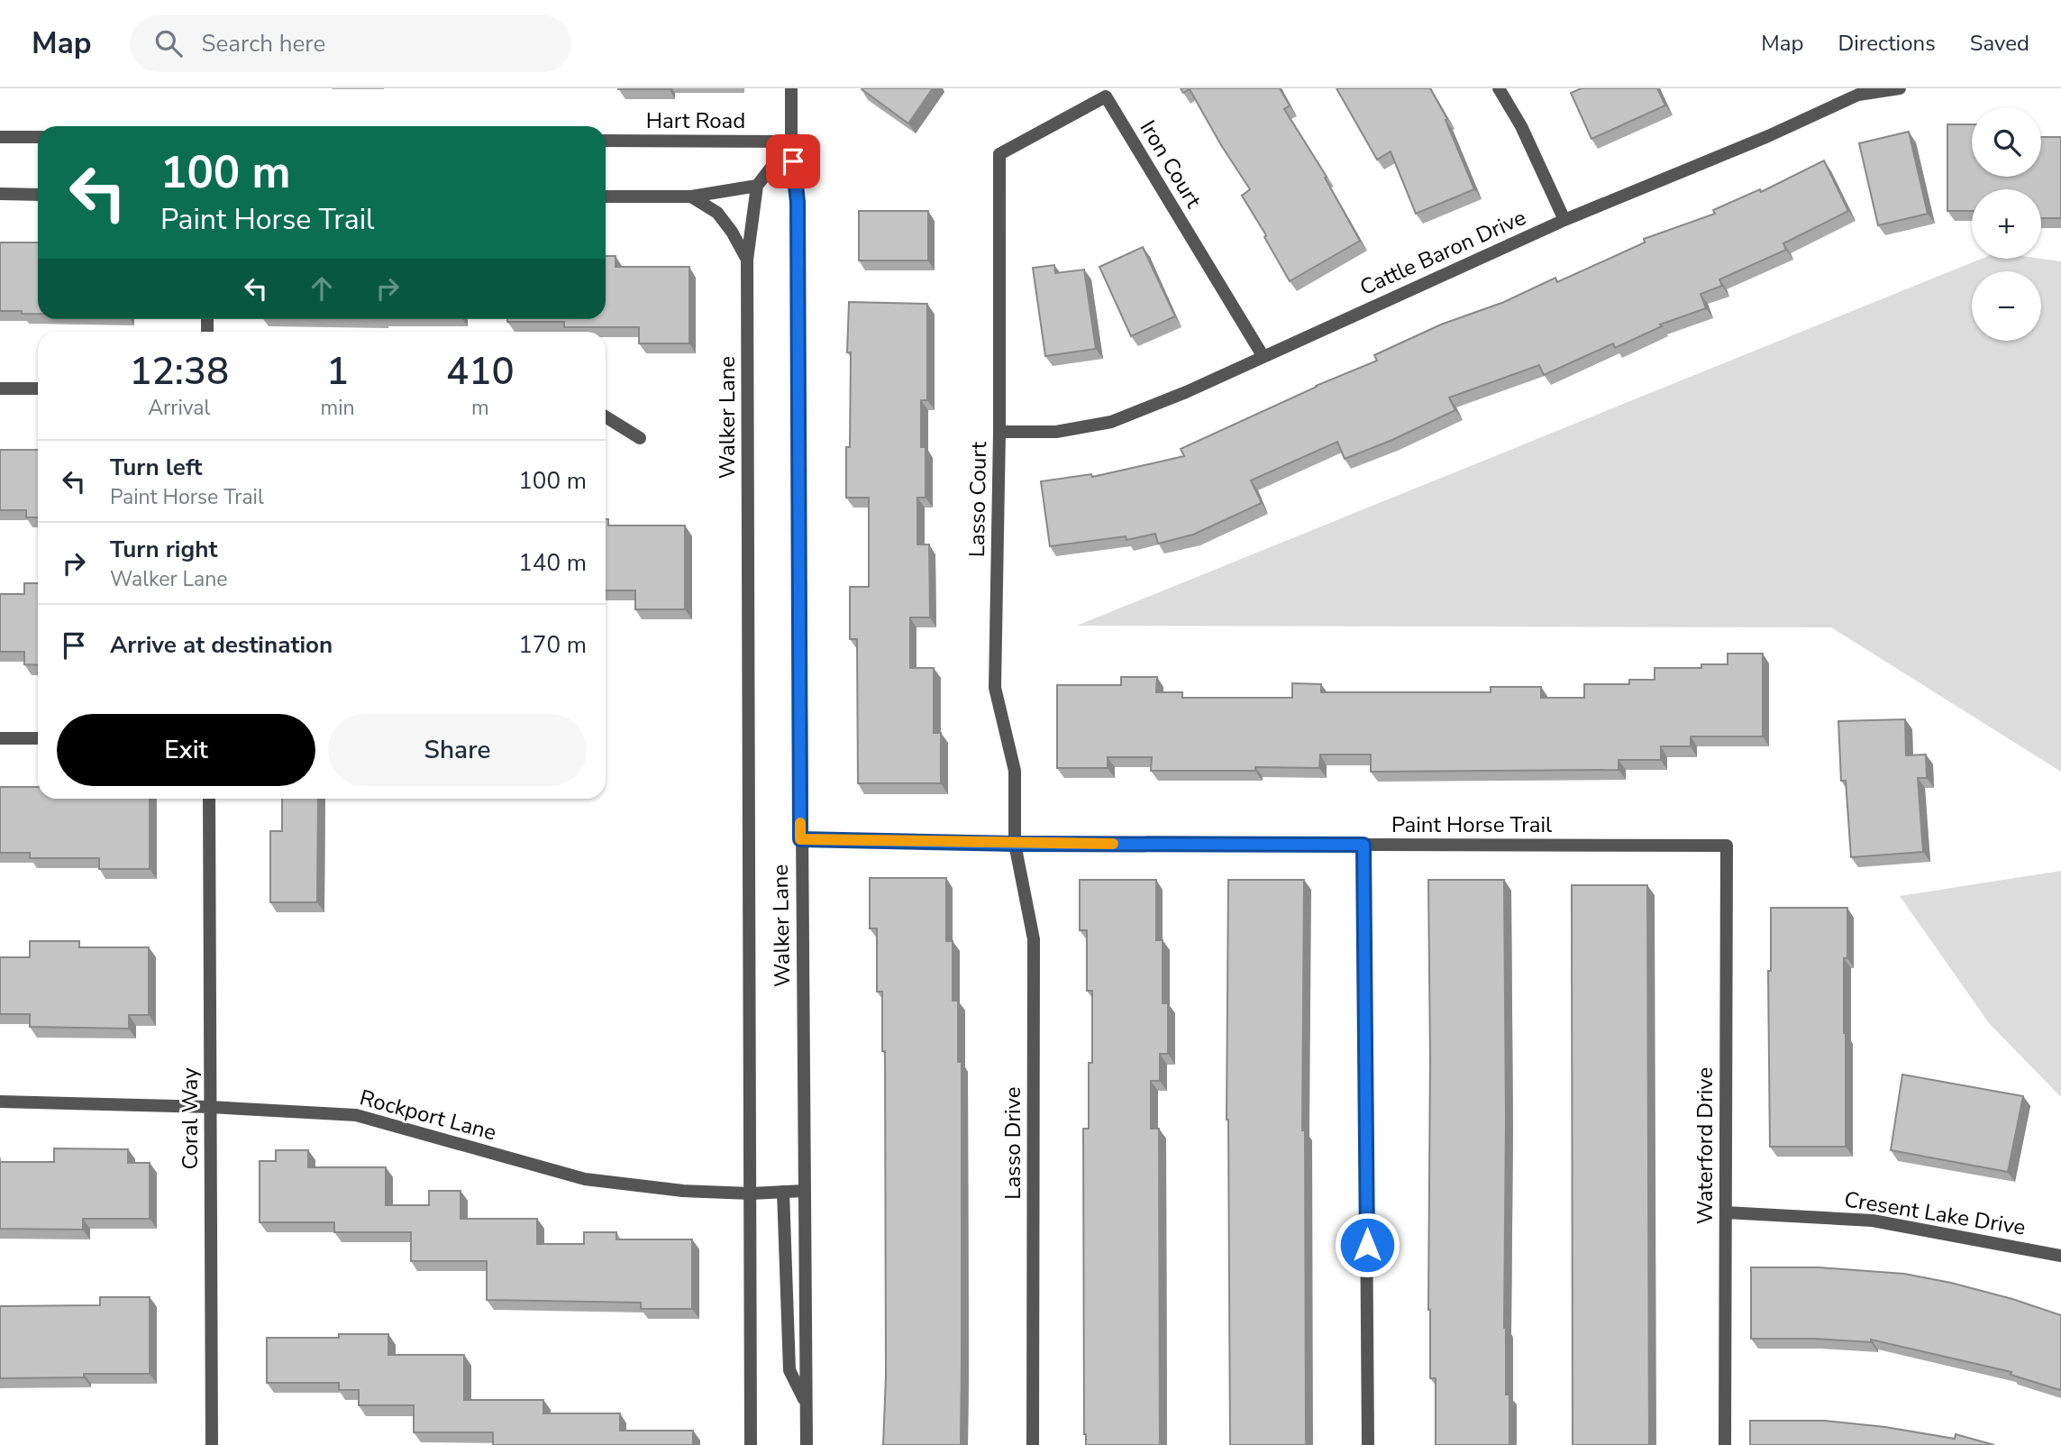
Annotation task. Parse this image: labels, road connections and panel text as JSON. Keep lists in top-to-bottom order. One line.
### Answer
{"streets":{"street":["Hart Road","Iron Court","Cattle Baron Drive","Walker Lane","Lasso Court","Paint Horse Trail","Rockport Lane","Coral Way","Lasso Drive","Waterford Drive","Cresent Lake Drive"]},"crossings":[["Hart Road","Walker Lane"],["Iron Court","Cattle Baron Drive"],["Iron Court","Lasso Court"],["Cattle Baron Drive","Lasso Court"],["Walker Lane","Paint Horse Trail"],["Walker Lane","Rockport Lane"],["Lasso Court","Paint Horse Trail"],["Lasso Court","Lasso Drive"],["Paint Horse Trail","Lasso Drive"],["Paint Horse Trail","Waterford Drive"],["Rockport Lane","Coral Way"],["Waterford Drive","Cresent Lake Drive"]],"page":{"header":"Map","search":"Search here","nav":["Map","Directions","Saved"],"map_buttons":["+","−"],"turn":["100 m","Paint Horse Trail"],"eta":["12:38","Arrival","1","min","410","m"],"list":[{"name":"Turn left","note":"Paint Horse Trail","value":"100 m"},{"name":"Turn right","note":"Walker Lane","value":"140 m"},{"name":"Arrive at destination","value":"170 m"}],"buttons":["Exit","Share"]}}
